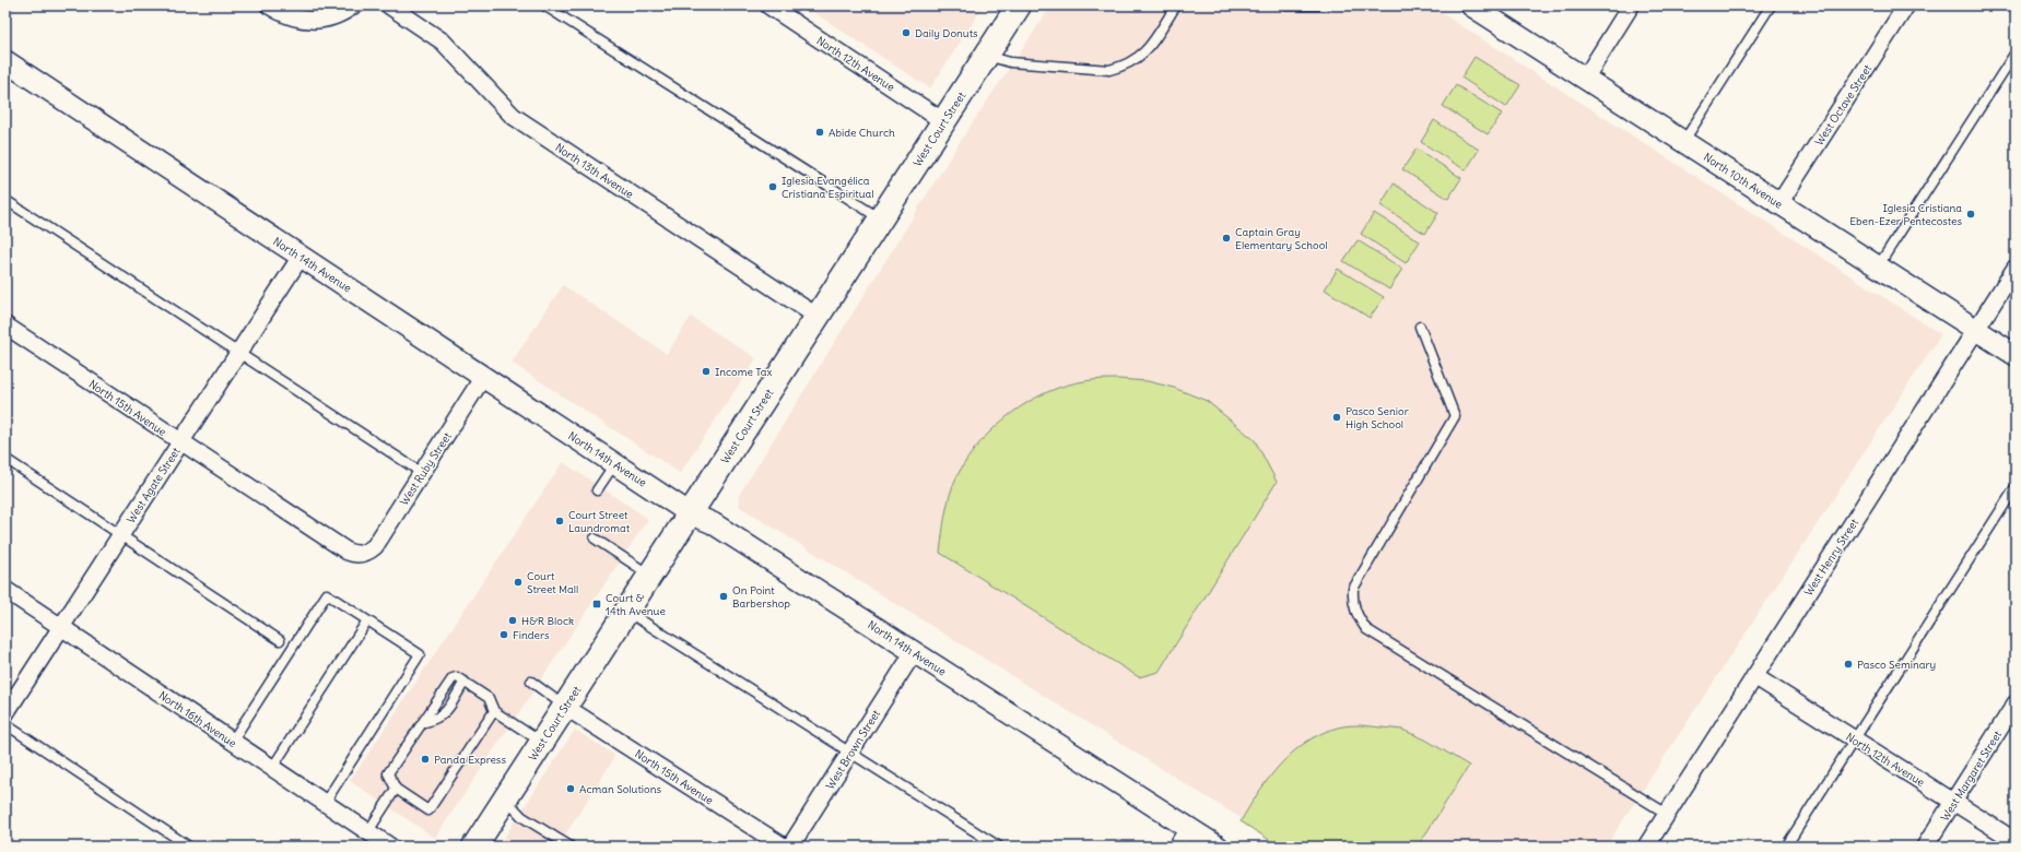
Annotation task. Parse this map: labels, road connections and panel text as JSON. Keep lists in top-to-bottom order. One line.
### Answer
{"streets":{"main road":["West Court Street"],"street":["North 12th Avenue","West Octave Street","North 13th Avenue","North 10th Avenue","North 14th Avenue","North 15th Avenue","West Ruby Street","West Agate Street","West Henry Street","North 16th Avenue","West Brown Street","West Margaret Street"]},"crossings":[["North 12th Avenue","West Court Street"],["North 12th Avenue","West Henry Street"],["North 12th Avenue","West Margaret Street"],["West Octave Street","North 10th Avenue"],["West Court Street","North 13th Avenue"],["West Court Street","North 14th Avenue"],["West Court Street","North 15th Avenue"],["North 10th Avenue","West Henry Street"],["North 14th Avenue","West Ruby Street"],["North 14th Avenue","West Agate Street"],["North 14th Avenue","West Brown Street"],["North 15th Avenue","West Ruby Street"],["North 15th Avenue","West Agate Street"],["West Agate Street","North 16th Avenue"]],"places":{"other":["Daily Donuts","Abide Church","Iglesia Evangélica Cristiana Espiritual","Iglesia Cristiana Eben-Ezer Pentecostes","Captain Gray Elementary School","Income Tax","Pasco Senior High School","Court Street Laundromat","Court Street Mall","On Point Barbershop","H&R Block","Finders","Pasco Seminary","Panda Express","Acman Solutions"],"transit":["Court & 14th Avenue"]}}
